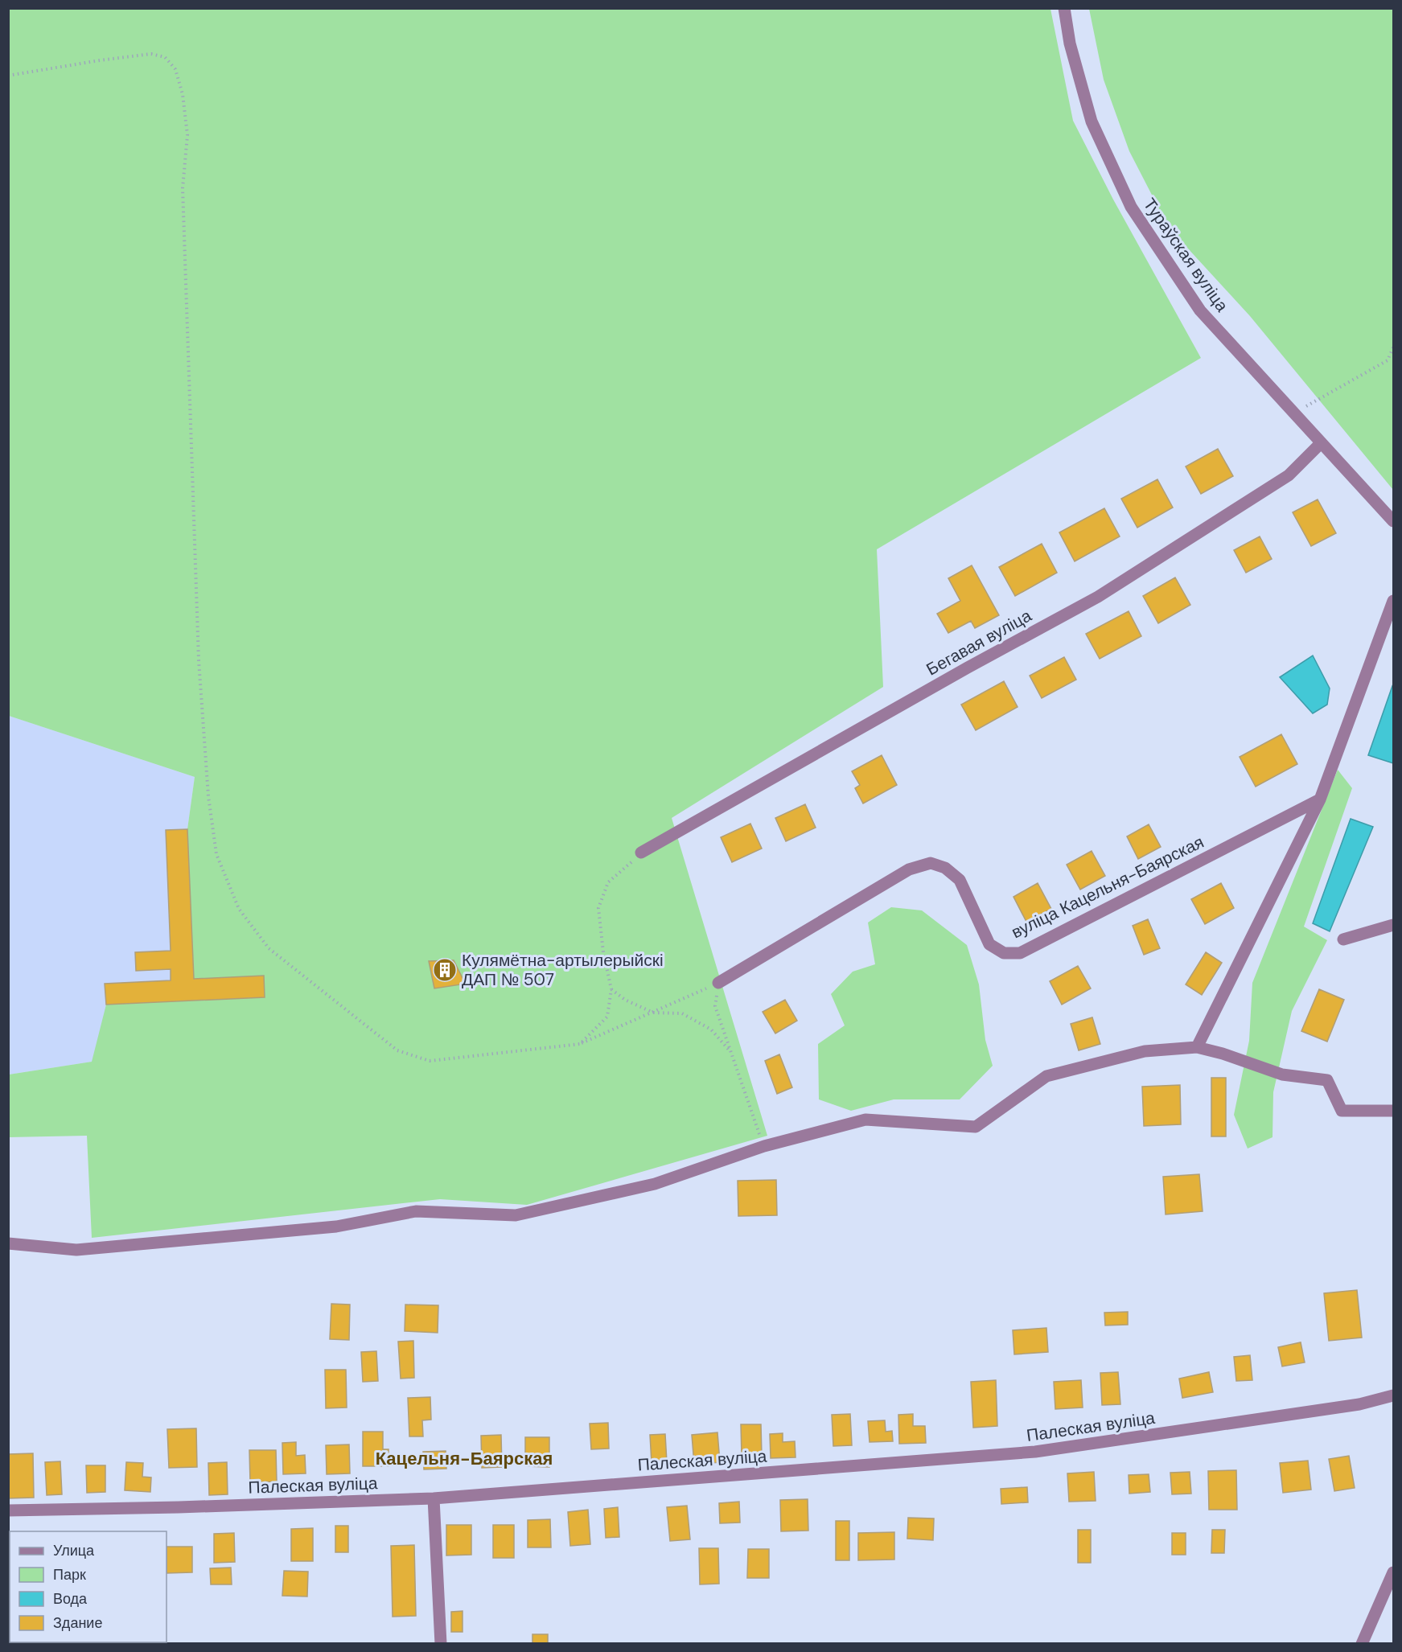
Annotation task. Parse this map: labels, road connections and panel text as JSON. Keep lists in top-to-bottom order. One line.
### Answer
{"streets":{"street":["Тураўская вуліца","Бегавая вуліца","вуліца Кацельня-Баярская","Палеская вуліца"]},"crossings":[["Тураўская вуліца","Бегавая вуліца"]],"districts":["Кацельня-Баярская"],"places":{"building":["Кулямётна-артылерыйскі ДАП № 507"]},"legend":["Улица","Парк","Вода","Здание"]}
